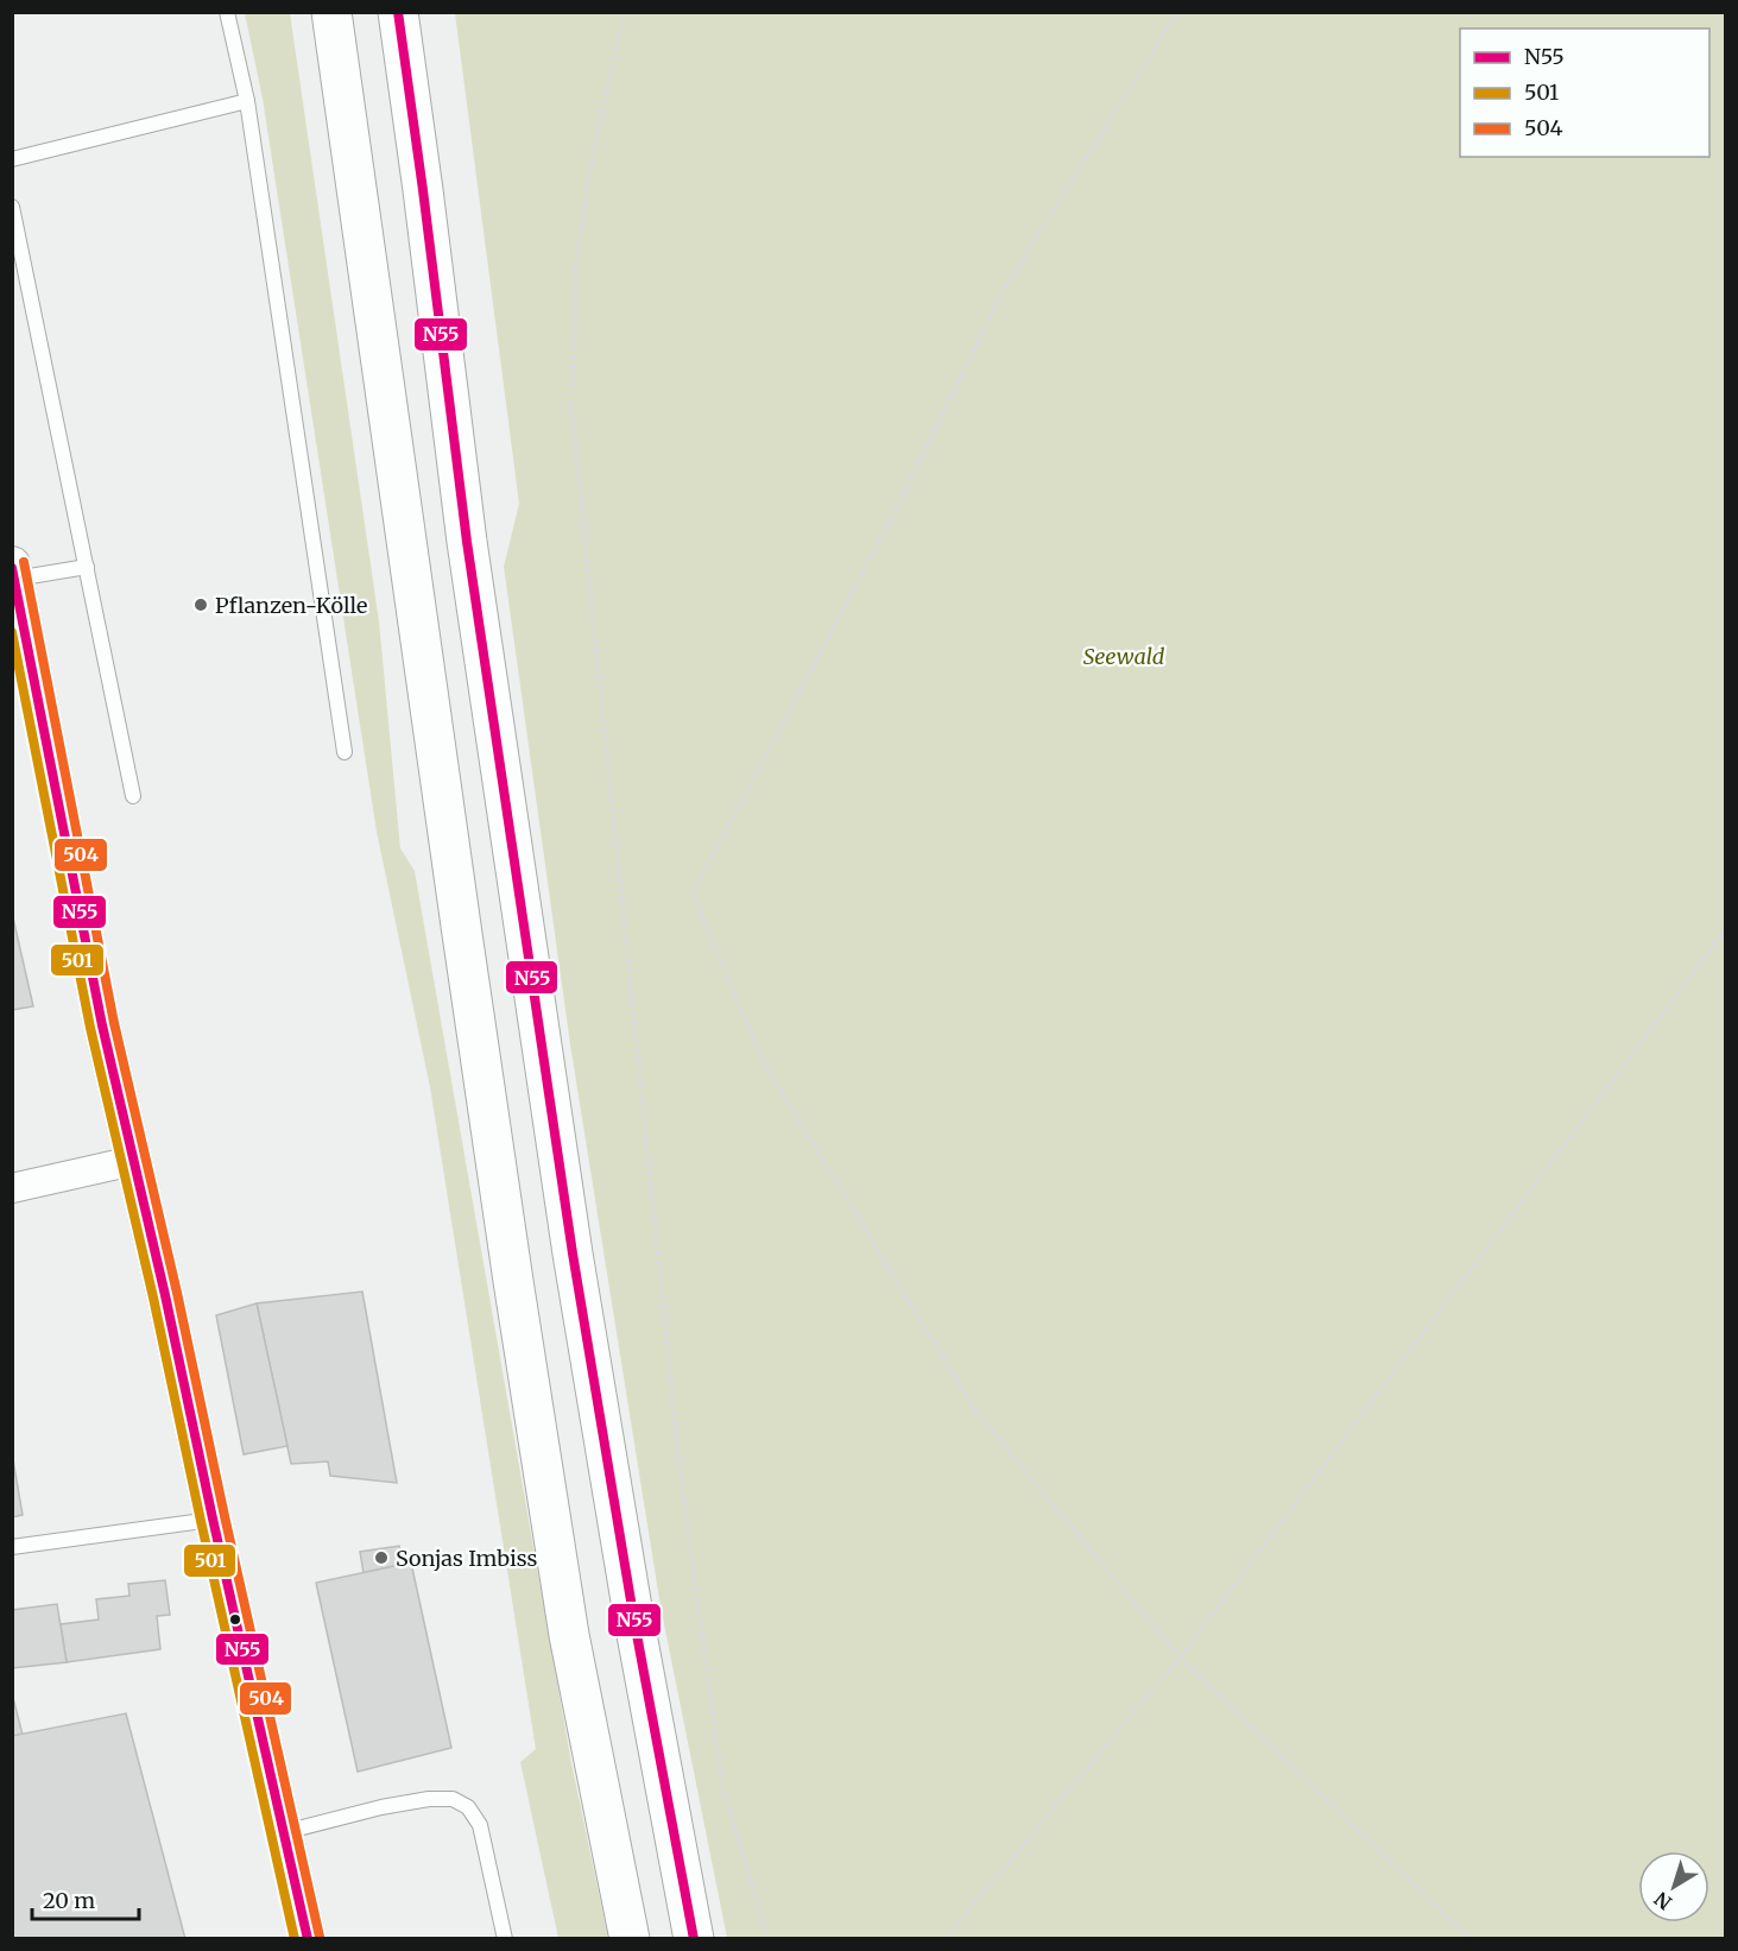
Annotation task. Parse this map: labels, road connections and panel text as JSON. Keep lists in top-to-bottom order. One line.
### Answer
{"parks":["Seewald"],"places":["Pflanzen-Kölle","Sonjas Imbiss"],"lines":["transit line N55","transit line 504","transit line 501"],"legend":["N55","501","504"],"scale_bar":"20 m","north":"bottom left"}
